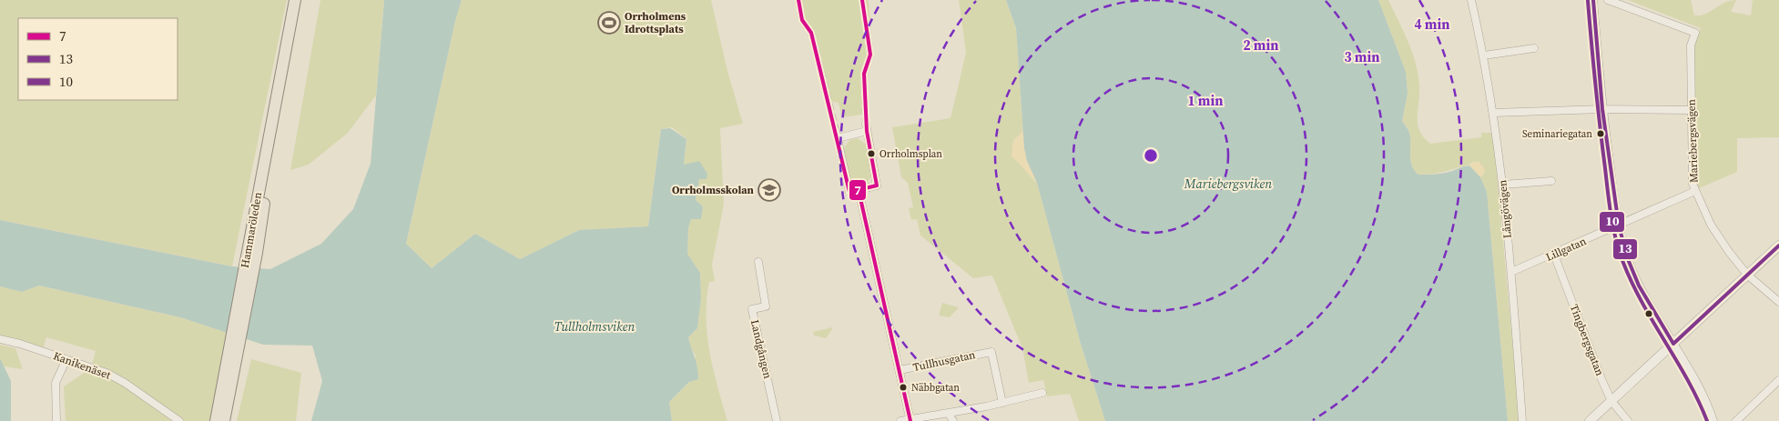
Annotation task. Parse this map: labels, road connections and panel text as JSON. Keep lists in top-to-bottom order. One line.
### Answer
{"streets":{"main road":["Hammaröleden"],"street":["Mariebergsvägen","Långövägen","Lillgatan","Tingbergsgatan","Landgången","Tullhusgatan","Kanikenäset"]},"crossings":[["Mariebergsvägen","Lillgatan"],["Långövägen","Lillgatan"],["Lillgatan","Tingbergsgatan"]],"water":["Mariebergsviken","Tullholmsviken"],"places":{"sports":["Orrholmens Idrottsplats"],"other":["Seminariegatan","Orrholmsplan","Näbbgatan"],"school or university":["Orrholmsskolan"]},"lines":["transit line 7","transit line 13","transit line 10"],"legend":["7","13","10"],"rings":["4 min","2 min","3 min","1 min"]}
